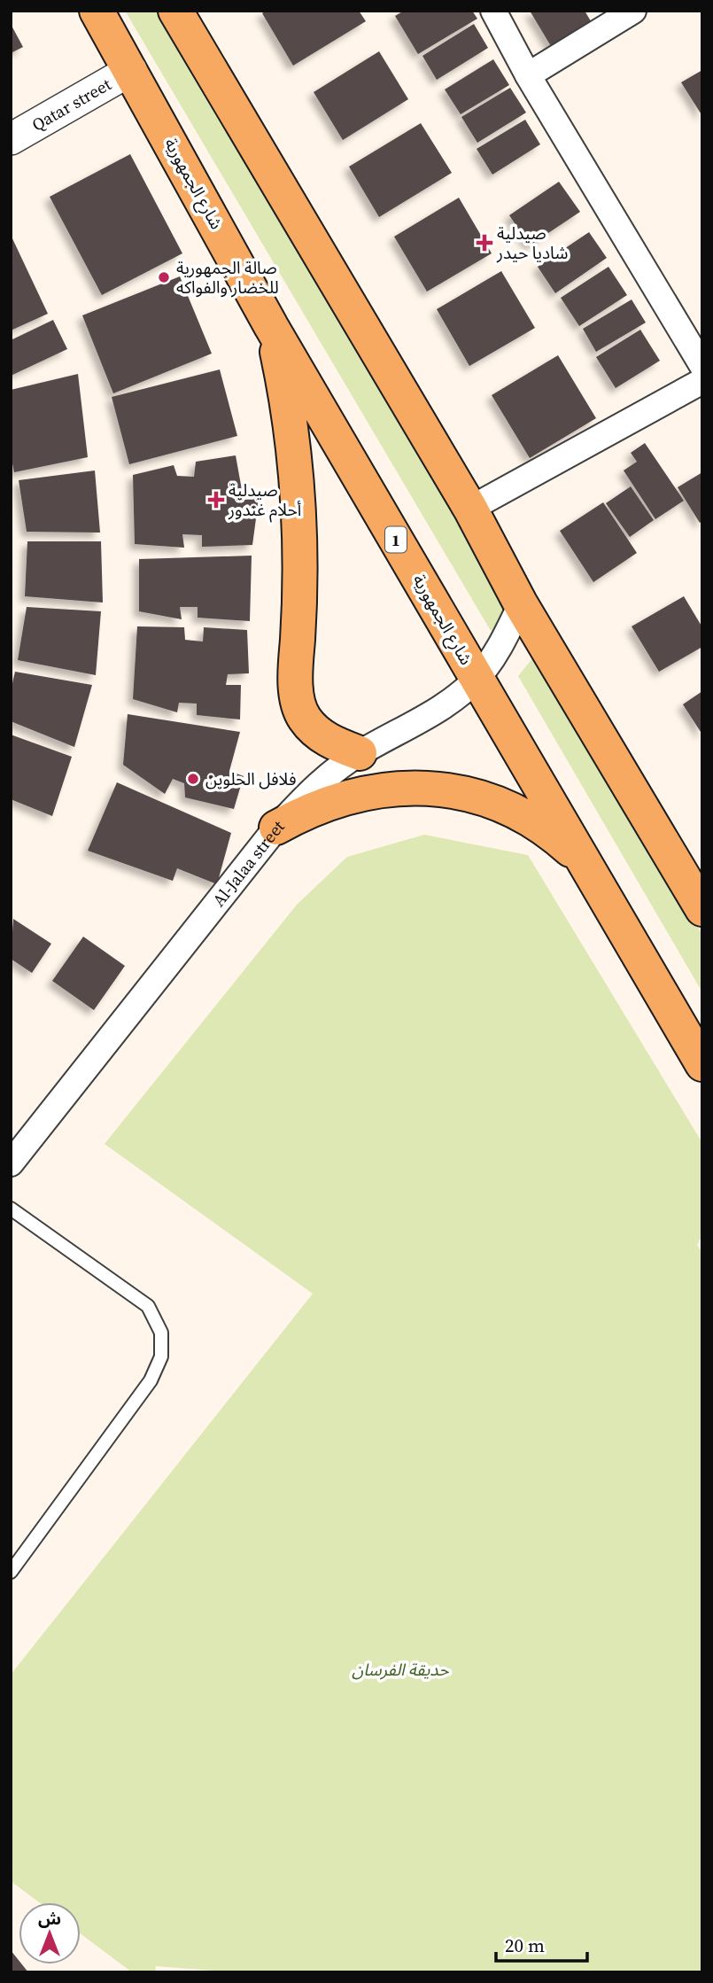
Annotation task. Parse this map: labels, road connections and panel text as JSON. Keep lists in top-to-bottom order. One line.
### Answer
{"streets":{"main road":["شارع الجمهورية","1"],"street":["Qatar street","Al-Jalaa street"]},"crossings":[["Qatar street","شارع الجمهورية"],["شارع الجمهورية","Al-Jalaa street"]],"parks":["حديقة الفرسان"],"places":{"health":["صيدلية شاديا حيدر","صيدلية أحلام غندور"],"other":["صالة الجمهورية للخضار والفواكه","فلافل الحلوين"]},"scale_bar":"20 m","north":"top"}
